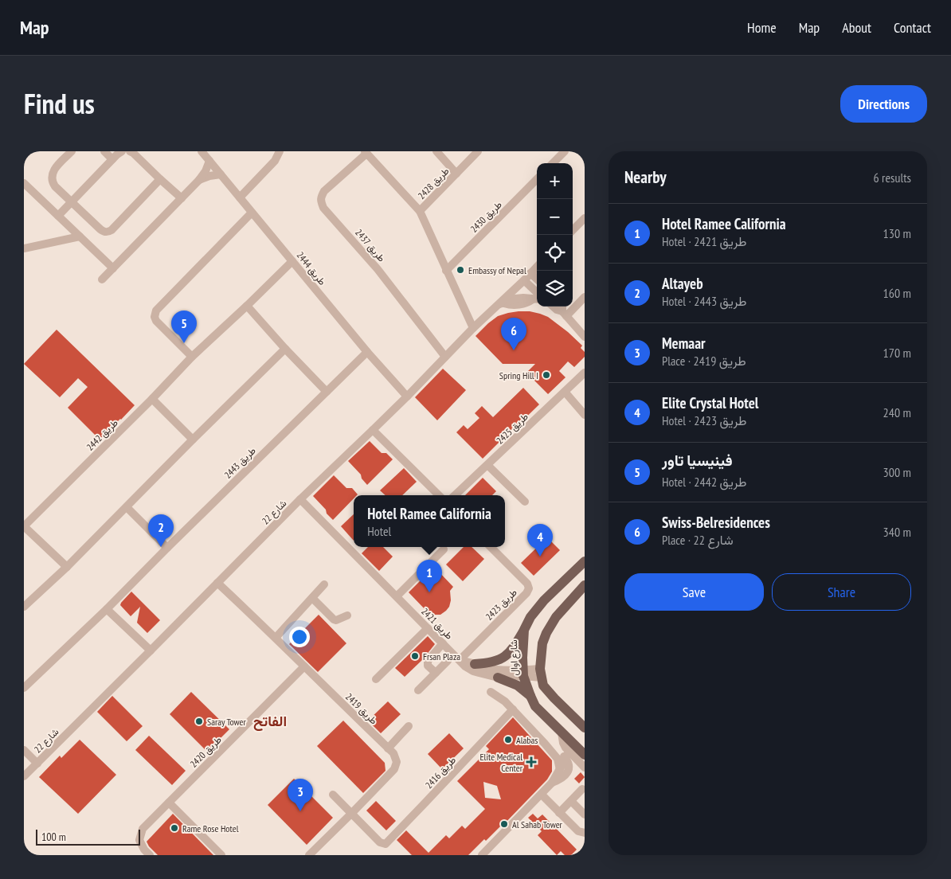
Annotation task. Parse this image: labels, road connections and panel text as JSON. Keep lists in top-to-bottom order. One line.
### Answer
{"streets":{"main road":["شارع اوال"],"street":["طريق 2428","طريق 2430","طريق 2437","طريق 2444","طريق 2425","طريق 2442","طريق 2443","شارع 22","طريق 2423","طريق 2421","طريق 2419","طريق 2420","طريق 2416"]},"crossings":[["طريق 2428","طريق 2437"],["طريق 2430","طريق 2437"],["طريق 2437","شارع 22"],["طريق 2444","طريق 2442"],["طريق 2444","طريق 2443"],["طريق 2444","شارع 22"],["شارع 22","طريق 2421"],["شارع 22","طريق 2419"],["طريق 2423","طريق 2421"],["طريق 2421","شارع اوال"],["طريق 2419","طريق 2420"],["طريق 2419","طريق 2416"]],"districts":["الفاتح"],"places":{"other":["Embassy of Nepal","Spring Hill I","Frsan Plaza","Saray Tower","Alabas","Al Sahab Tower","Rame Rose Hotel"],"health":["Elite Medical Center"]},"scale_bar":"100 m","page":{"header":"Map","nav":["Home","Map","About","Contact"],"title":"Find us","buttons":["Directions",["Save","Share"]],"heading":["Nearby","6 results"],"map_buttons":["+","−"],"list":[{"mark":"1","name":"Hotel Ramee California","note":"Hotel · طريق 2421","value":"130 m"},{"mark":"2","name":"Altayeb","note":"Hotel · طريق 2443","value":"160 m"},{"mark":"3","name":"Memaar","note":"Place · طريق 2419","value":"170 m"},{"mark":"4","name":"Elite Crystal Hotel","note":"Hotel · طريق 2423","value":"240 m"},{"mark":"5","name":"فينيسيا تاور","note":"Hotel · طريق 2442","value":"300 m"},{"mark":"6","name":"Swiss-Belresidences","note":"Place · شارع 22","value":"340 m"}],"pins":["5","6","2","4","1","3"],"popup":["Hotel Ramee California","Hotel"],"scale":"100 m"}}
